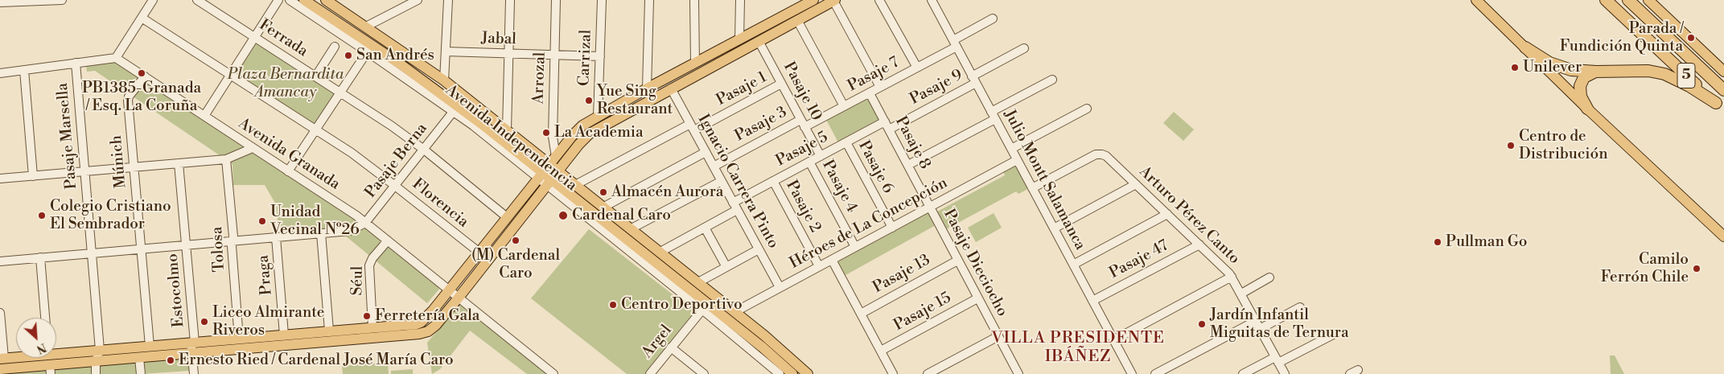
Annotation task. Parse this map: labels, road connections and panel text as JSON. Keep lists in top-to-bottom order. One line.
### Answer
{"streets":{"highway":["5"],"main road":["Avenida Independencia"],"street":["Ferrada","Jabal","Carrizal","Pasaje 7","Arrozal","Pasaje 9","Pasaje 1","Pasaje 10","Pasaje 3","Pasaje Marsella","Pasaje 8","Pasaje 5","Avenida Granada","Pasaje Berna","Múnich","Pasaje 6","Julio Montt Salamanca","Ignacio Carrera Pinto","Pasaje 4","Florencia","Pasaje 2","Arturo Pérez Canto","Héroes de La Concepción","Tolosa","Pasaje 47","Pasaje Dieciocho","Pasaje 13","Praga","Séul","Estocolmo","Pasaje 15","Argel"]},"crossings":[["Ferrada","Pasaje Berna"],["Jabal","Carrizal"],["Jabal","Arrozal"],["Pasaje 7","Pasaje 10"],["Pasaje 7","Pasaje 3"],["Pasaje 7","Pasaje 8"],["Pasaje 7","Julio Montt Salamanca"],["Arrozal","Avenida Independencia"],["Pasaje 9","Pasaje 8"],["Pasaje 9","Julio Montt Salamanca"],["Pasaje 1","Pasaje 10"],["Pasaje 1","Avenida Independencia"],["Pasaje 1","Ignacio Carrera Pinto"],["Pasaje 10","Pasaje 3"],["Pasaje 10","Pasaje 5"],["Pasaje 3","Ignacio Carrera Pinto"],["Pasaje Marsella","Pasaje Berna"],["Avenida Independencia","Pasaje 5"],["Avenida Independencia","Pasaje Berna"],["Avenida Independencia","Héroes de La Concepción"],["Avenida Independencia","Argel"],["Pasaje 8","Pasaje 5"],["Pasaje 8","Héroes de La Concepción"],["Pasaje 8","Pasaje Dieciocho"],["Pasaje 5","Pasaje 6"],["Pasaje 5","Ignacio Carrera Pinto"],["Pasaje 5","Pasaje 4"],["Pasaje 5","Pasaje 2"],["Avenida Granada","Pasaje Berna"],["Avenida Granada","Múnich"],["Avenida Granada","Séul"],["Pasaje Berna","Múnich"],["Pasaje Berna","Florencia"],["Pasaje Berna","Tolosa"],["Pasaje Berna","Praga"],["Pasaje Berna","Estocolmo"],["Pasaje 6","Héroes de La Concepción"],["Julio Montt Salamanca","Arturo Pérez Canto"],["Julio Montt Salamanca","Héroes de La Concepción"],["Julio Montt Salamanca","Pasaje 47"],["Ignacio Carrera Pinto","Héroes de La Concepción"],["Pasaje 4","Héroes de La Concepción"],["Pasaje 2","Héroes de La Concepción"],["Arturo Pérez Canto","Pasaje 47"],["Héroes de La Concepción","Pasaje Dieciocho"],["Pasaje Dieciocho","Pasaje 13"],["Pasaje Dieciocho","Pasaje 15"]],"districts":["VILLA PRESIDENTE IBÁÑEZ"],"parks":["Plaza Bernardita Amancay"],"places":["Parada / Fundición Quinta","San Andrés","Unilever","PB1385-Granada / Esq. La Coruña","Yue Sing Restaurant","La Academia","Centro de Distribución","Almacén Aurora","Colegio Cristiano El Sembrador","Cardenal Caro","Unidad Vecinal Nº26","(M) Cardenal Caro","Pullman Go","Camilo Ferrón Chile","Centro Deportivo","Ferretería Gala","Liceo Almirante Riveros","Jardín Infantil Miguitas de Ternura","Ernesto Ried / Cardenal José María Caro"],"north":"bottom right"}
